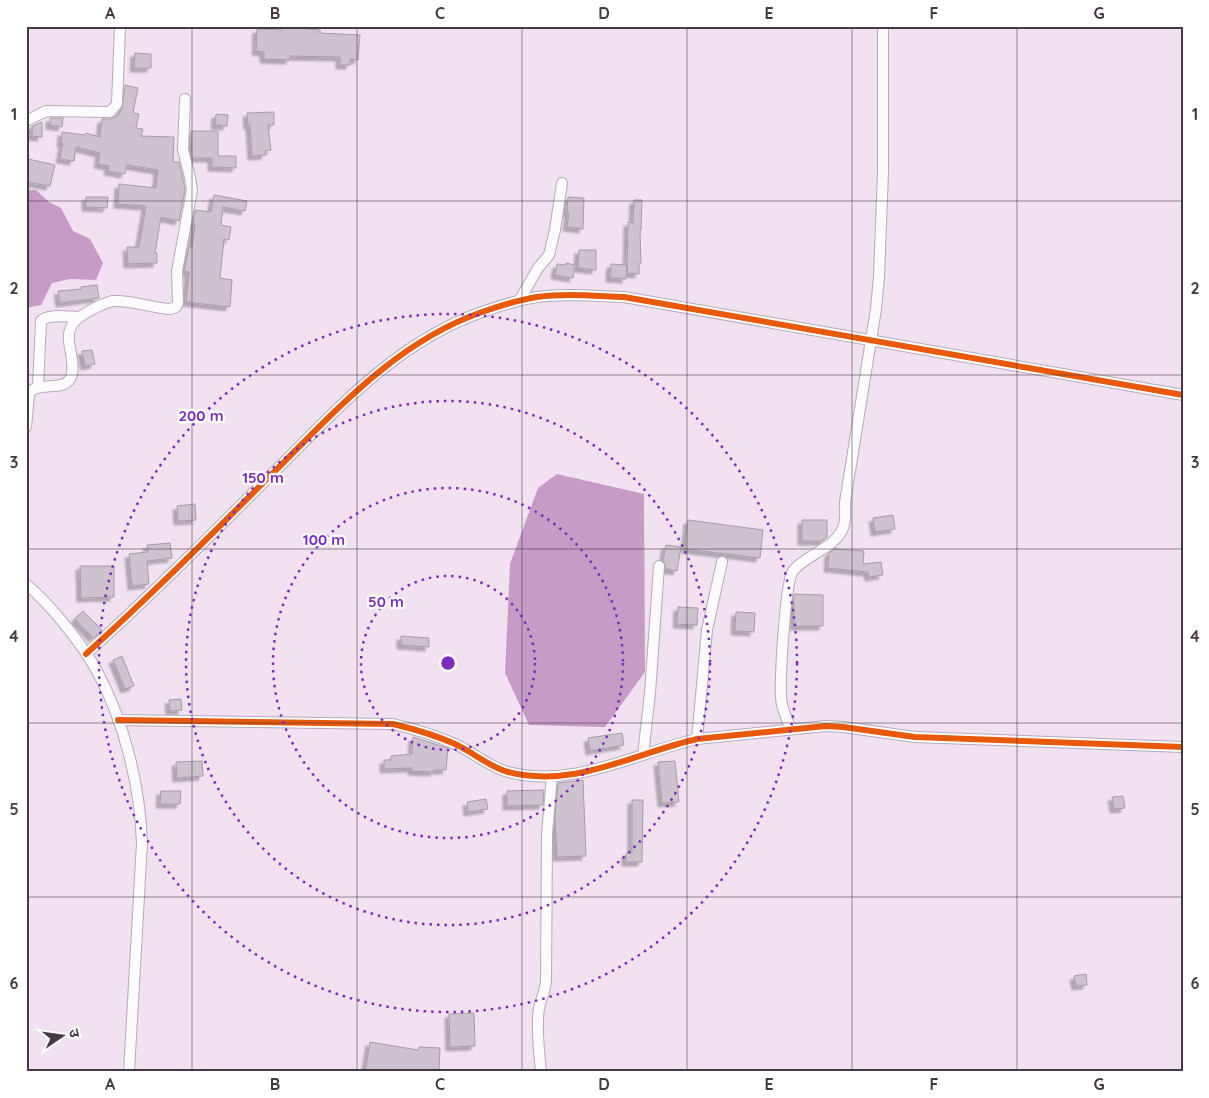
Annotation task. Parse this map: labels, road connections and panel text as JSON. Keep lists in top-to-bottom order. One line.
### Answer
{"north":"right","grid":{"columns":["A","B","C","D","E","F","G"],"rows":["1","2","3","4","5","6"]},"rings":["200 m","150 m","100 m","50 m"]}
